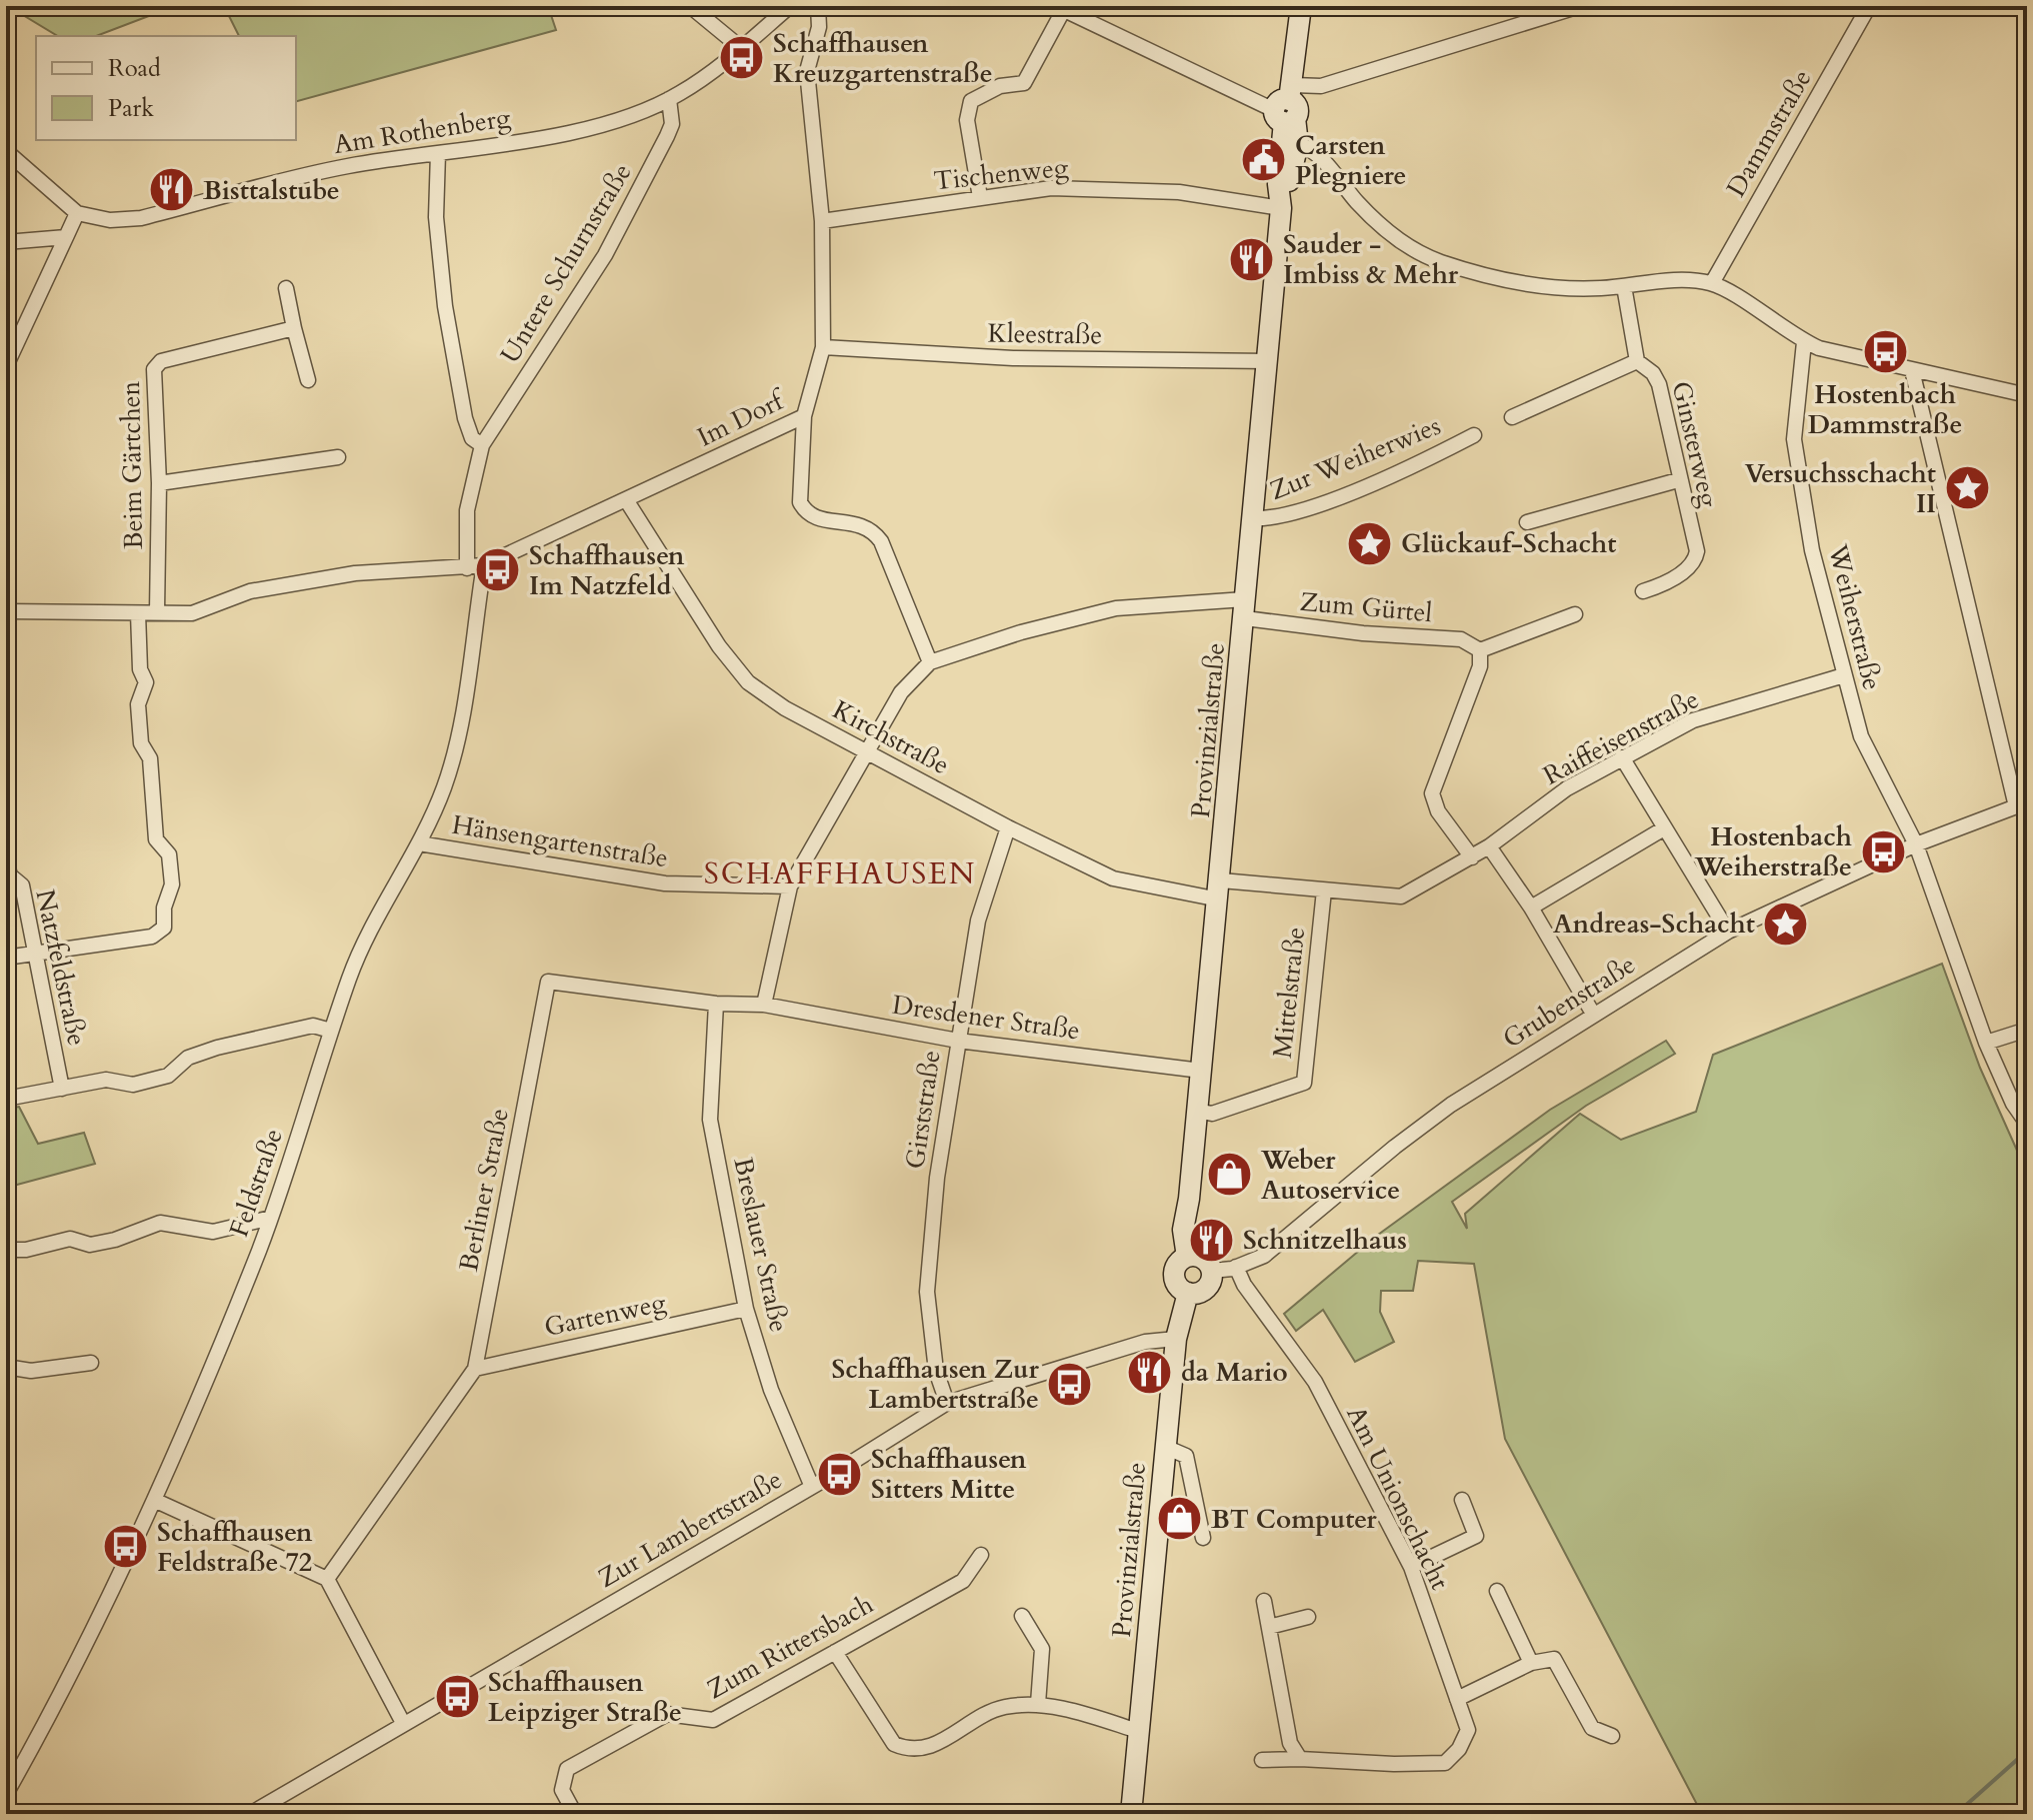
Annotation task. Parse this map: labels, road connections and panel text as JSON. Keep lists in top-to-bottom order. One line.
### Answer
{"streets":{"street":["Am Rothenberg","Dammstraße","Tischenweg","Untere Schurnstraße","Kleestraße","Im Dorf","Ginsterweg","Zur Weiherwies","Beim Gärtchen","Zum Gürtel","Weiherstraße","Provinzialstraße","Kirchstraße","Raiffeisenstraße","Hänsengartenstraße","Natzfeldstraße","Mittelstraße","Grubenstraße","Dresdener Straße","Girststraße","Feldstraße","Berliner Straße","Breslauer Straße","Gartenweg","Am Unionschacht","Zur Lambertstraße","Zum Rittersbach"]},"crossings":[["Am Rothenberg","Untere Schurnstraße"],["Tischenweg","Im Dorf"],["Tischenweg","Provinzialstraße"],["Untere Schurnstraße","Im Dorf"],["Kleestraße","Im Dorf"],["Kleestraße","Provinzialstraße"],["Im Dorf","Beim Gärtchen"],["Im Dorf","Kirchstraße"],["Im Dorf","Feldstraße"],["Zur Weiherwies","Provinzialstraße"],["Zum Gürtel","Provinzialstraße"],["Weiherstraße","Raiffeisenstraße"],["Weiherstraße","Grubenstraße"],["Provinzialstraße","Kirchstraße"],["Provinzialstraße","Mittelstraße"],["Provinzialstraße","Grubenstraße"],["Provinzialstraße","Dresdener Straße"],["Provinzialstraße","Zur Lambertstraße"],["Kirchstraße","Raiffeisenstraße"],["Kirchstraße","Mittelstraße"],["Kirchstraße","Girststraße"],["Hänsengartenstraße","Feldstraße"],["Grubenstraße","Am Unionschacht"],["Dresdener Straße","Girststraße"],["Dresdener Straße","Berliner Straße"],["Girststraße","Zur Lambertstraße"],["Berliner Straße","Breslauer Straße"],["Berliner Straße","Gartenweg"],["Breslauer Straße","Gartenweg"],["Breslauer Straße","Zur Lambertstraße"]],"districts":["SCHAFFHAUSEN"],"places":{"bus stop":["Schaffhausen Kreuzgartenstraße","Hostenbach Dammstraße","Schaffhausen Im Natzfeld","Hostenbach Weiherstraße","Schaffhausen Zur Lambertstraße","Schaffhausen Sitters Mitte","Schaffhausen Feldstraße 72","Schaffhausen Leipziger Straße"],"public building":["Carsten Plegniere"],"restaurant":["Bisttalstube","Sauder - Imbiss & Mehr","Schnitzelhaus","da Mario"],"place":["Versuchsschacht II","Glückauf-Schacht","Andreas-Schacht"],"shop":["Weber Autoservice","BT Computer"]},"legend":["Road","Park"]}
